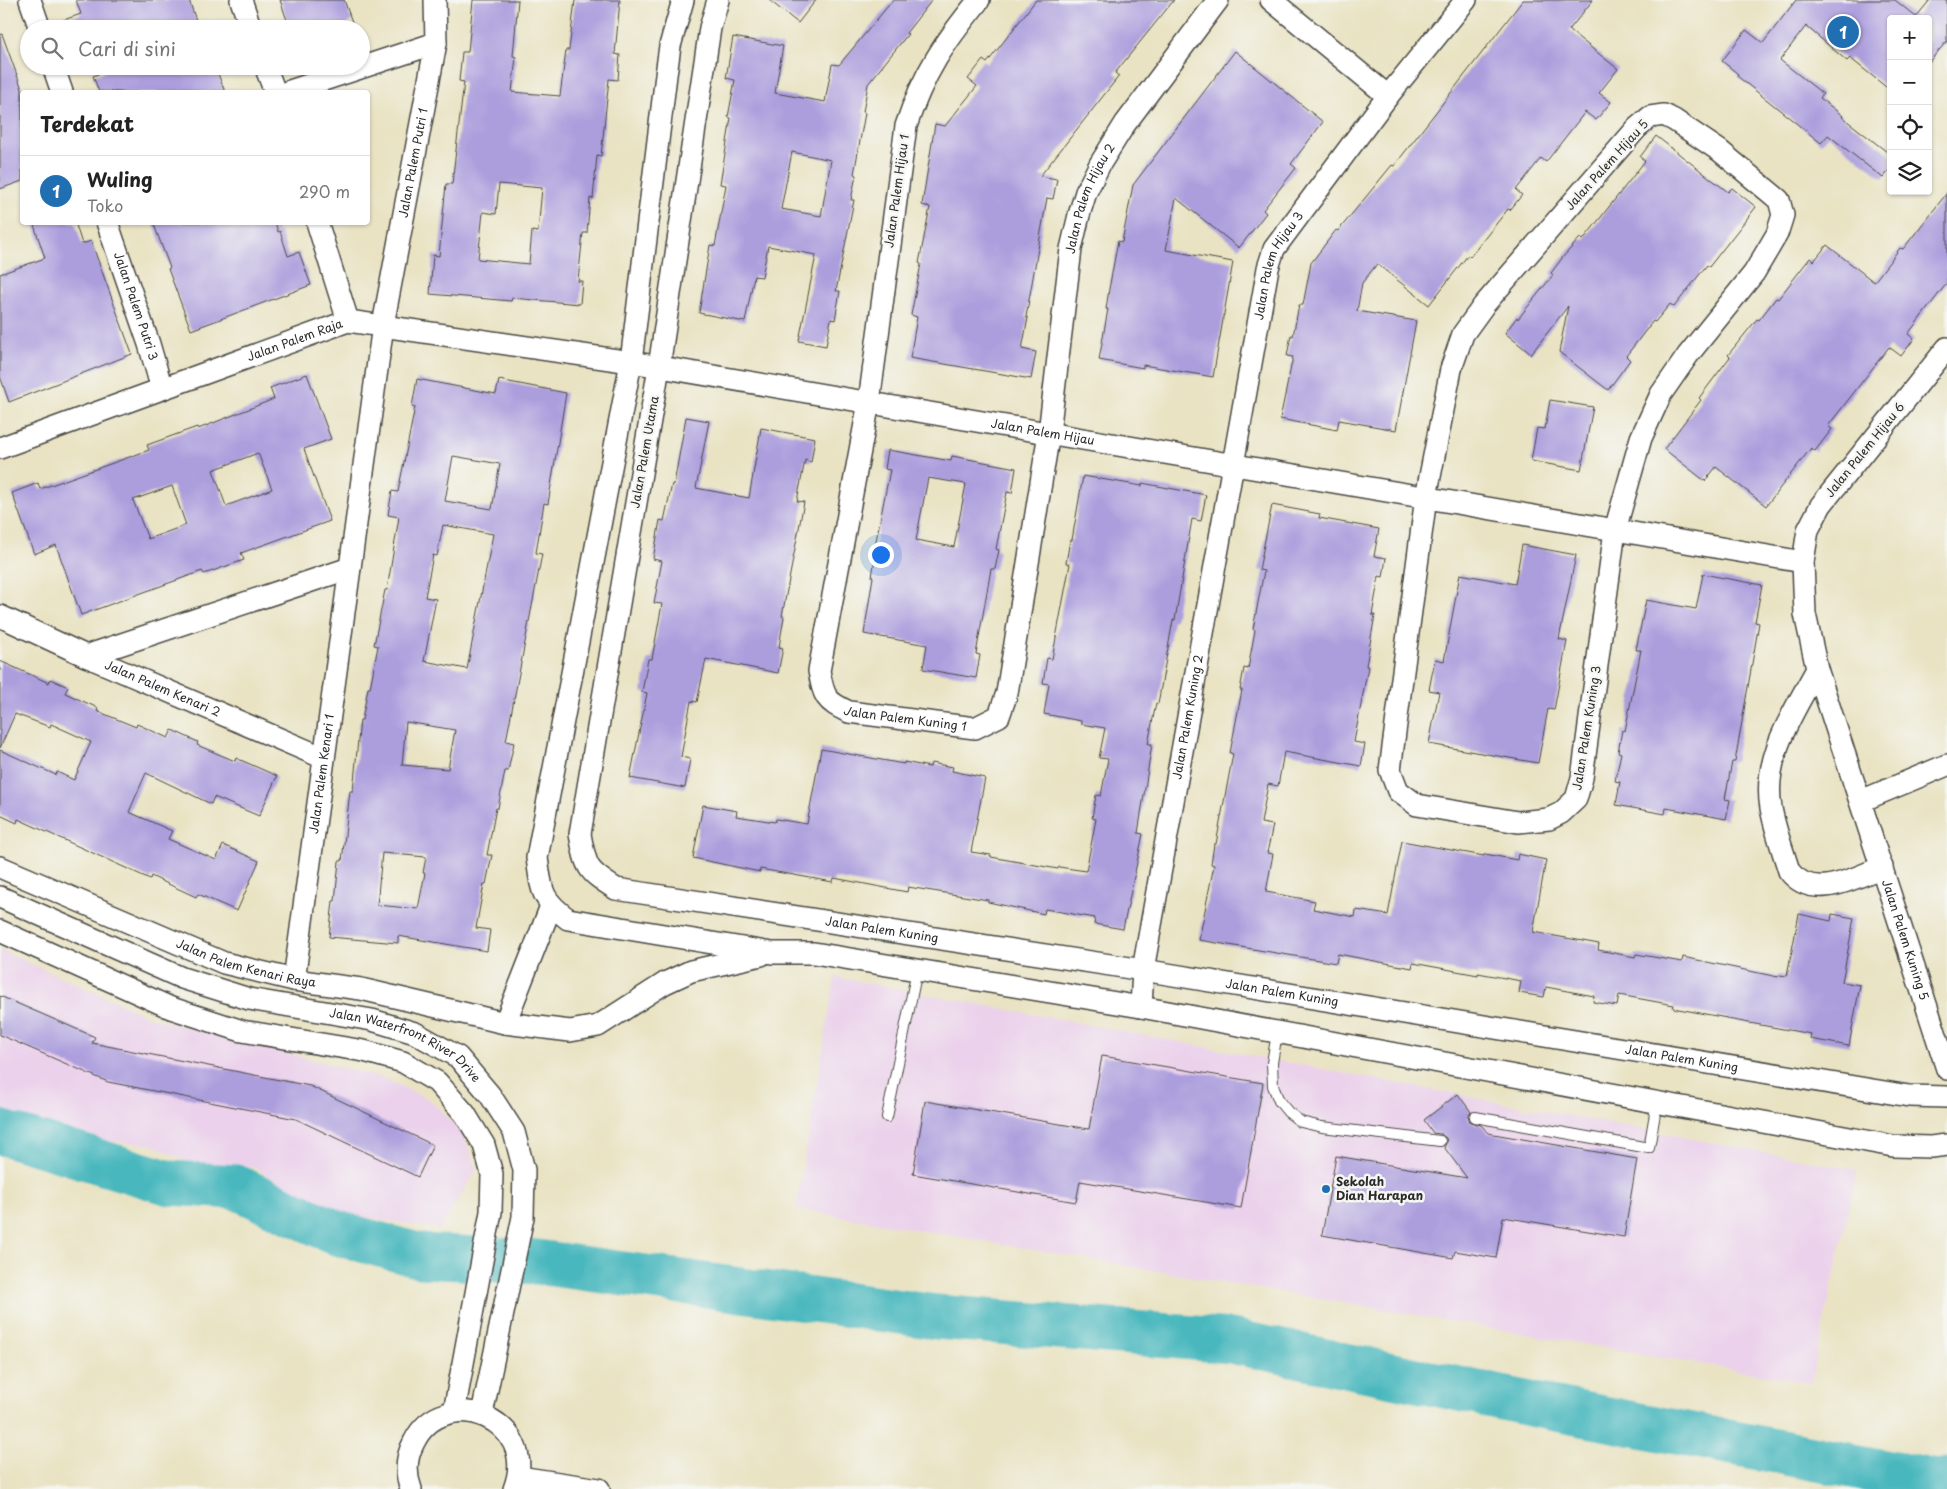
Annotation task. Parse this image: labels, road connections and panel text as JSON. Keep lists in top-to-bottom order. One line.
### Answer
{"streets":{"street":["Jalan Palem Putri 1","Jalan Palem Hijau 5","Jalan Palem Hijau 1","Jalan Palem Hijau 2","Jalan Palem Hijau 3","Jalan Palem Putri 3","Jalan Palem Raja","Jalan Palem Hijau","Jalan Palem Hijau 6","Jalan Palem Utama","Jalan Palem Kenari 2","Jalan Palem Kuning 1","Jalan Palem Kuning 2","Jalan Palem Kuning 3","Jalan Palem Kenari 1","Jalan Palem Kuning","Jalan Palem Kuning 5","Jalan Palem Kenari Raya","Jalan Waterfront River Drive"]},"crossings":[["Jalan Palem Putri 1","Jalan Palem Raja"],["Jalan Palem Putri 1","Jalan Palem Kenari 1"],["Jalan Palem Hijau 5","Jalan Palem Hijau"],["Jalan Palem Hijau 5","Jalan Palem Kuning 3"],["Jalan Palem Hijau 1","Jalan Palem Hijau"],["Jalan Palem Hijau 1","Jalan Palem Kuning 1"],["Jalan Palem Hijau 2","Jalan Palem Hijau"],["Jalan Palem Hijau 2","Jalan Palem Kuning 1"],["Jalan Palem Hijau 3","Jalan Palem Hijau"],["Jalan Palem Hijau 3","Jalan Palem Kuning 2"],["Jalan Palem Putri 3","Jalan Palem Raja"],["Jalan Palem Raja","Jalan Palem Hijau"],["Jalan Palem Raja","Jalan Palem Utama"],["Jalan Palem Raja","Jalan Palem Kenari 1"],["Jalan Palem Hijau","Jalan Palem Hijau 6"],["Jalan Palem Hijau","Jalan Palem Utama"],["Jalan Palem Hijau","Jalan Palem Kuning 1"],["Jalan Palem Hijau","Jalan Palem Kuning 2"],["Jalan Palem Hijau","Jalan Palem Kuning 3"],["Jalan Palem Hijau","Jalan Palem Kuning 5"],["Jalan Palem Hijau 6","Jalan Palem Kuning 5"],["Jalan Palem Utama","Jalan Palem Kuning"],["Jalan Palem Kenari 2","Jalan Palem Kenari 1"],["Jalan Palem Kuning 2","Jalan Palem Kuning"],["Jalan Palem Kenari 1","Jalan Palem Kenari Raya"]],"places":["Sekolah Dian Harapan"],"page":{"pins":"1","map_buttons":["+","−"],"search":"Cari di sini","heading":"Terdekat","list":[{"mark":"1","name":"Wuling","note":"Toko","value":"290 m"}]}}
